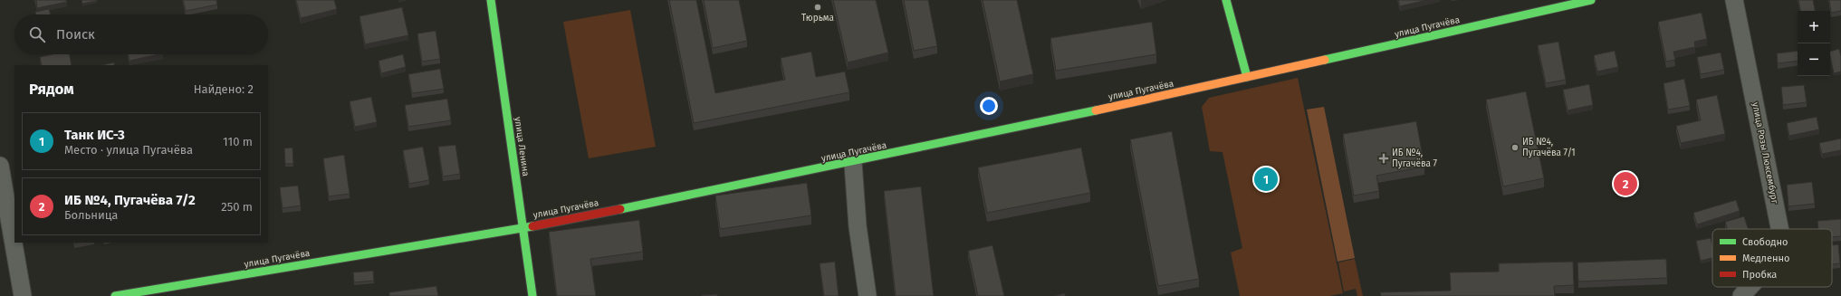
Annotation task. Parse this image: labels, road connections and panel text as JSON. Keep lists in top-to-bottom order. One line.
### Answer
{"streets":{"main road":["улица Пугачёва","улица Ленина"],"street":["улица Розы Люксембург"]},"crossings":[["улица Пугачёва","улица Ленина"]],"places":{"other":["Тюрьма","ИБ №4, Пугачёва 7/1"],"health":["ИБ №4, Пугачёва 7"]},"legend":["Свободно","Медленно","Пробка"],"page":{"map_buttons":["+","−"],"search":"Поиск","heading":["Рядом","Найдено: 2"],"list":[{"mark":"1","name":"Танк ИС-3","note":"Место · улица Пугачёва","value":"110 m"},{"mark":"2","name":"ИБ №4, Пугачёва 7/2","note":"Больница","value":"250 m"}],"pins":["1","2"]}}
